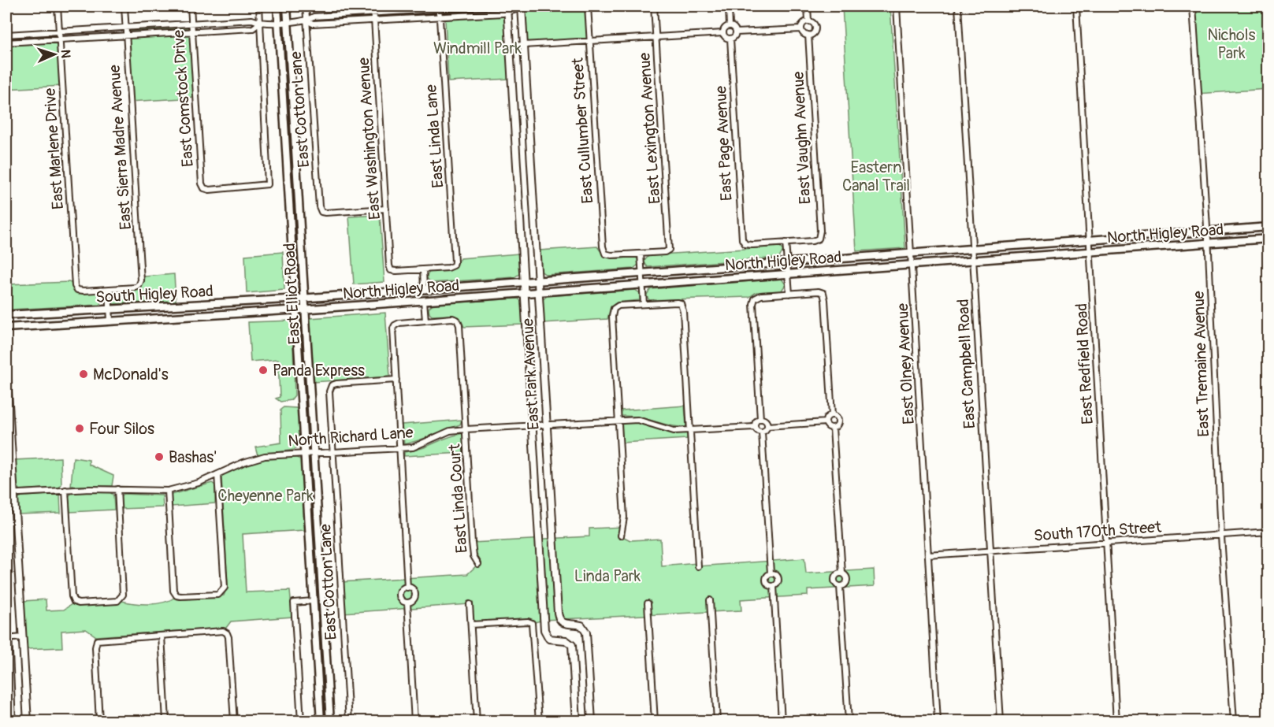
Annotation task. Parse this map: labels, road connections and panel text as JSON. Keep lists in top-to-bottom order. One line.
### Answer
{"streets":{"main road":["North Higley Road","South Higley Road","East Elliot Road"],"street":["East Comstock Drive","East Cotton Lane","East Lexington Avenue","East Cullumber Street","East Linda Lane","East Vaughn Avenue","East Washington Avenue","East Page Avenue","East Sierra Madre Avenue","East Marlene Drive","East Olney Avenue","East Campbell Road","East Redfield Road","East Tremaine Avenue","East Park Avenue","North Richard Lane","East Linda Court","South 170th Street"]},"crossings":[["East Cotton Lane","East Washington Avenue"],["East Cotton Lane","North Richard Lane"],["East Lexington Avenue","East Cullumber Street"],["East Linda Lane","East Washington Avenue"],["East Vaughn Avenue","East Page Avenue"],["East Sierra Madre Avenue","East Marlene Drive"],["North Higley Road","South Higley Road"],["North Higley Road","East Elliot Road"],["North Higley Road","East Olney Avenue"],["North Higley Road","East Campbell Road"],["North Higley Road","East Redfield Road"],["North Higley Road","East Tremaine Avenue"],["North Higley Road","East Park Avenue"],["South Higley Road","East Elliot Road"],["East Elliot Road","North Richard Lane"],["East Olney Avenue","South 170th Street"],["East Campbell Road","South 170th Street"],["East Redfield Road","South 170th Street"],["East Tremaine Avenue","South 170th Street"],["East Park Avenue","North Richard Lane"],["North Richard Lane","East Linda Court"]],"parks":["Nichols Park","Windmill Park","Eastern Canal Trail","Cheyenne Park","Linda Park"],"places":["Panda Express","McDonald's","Four Silos","Bashas'"],"north":"right"}
